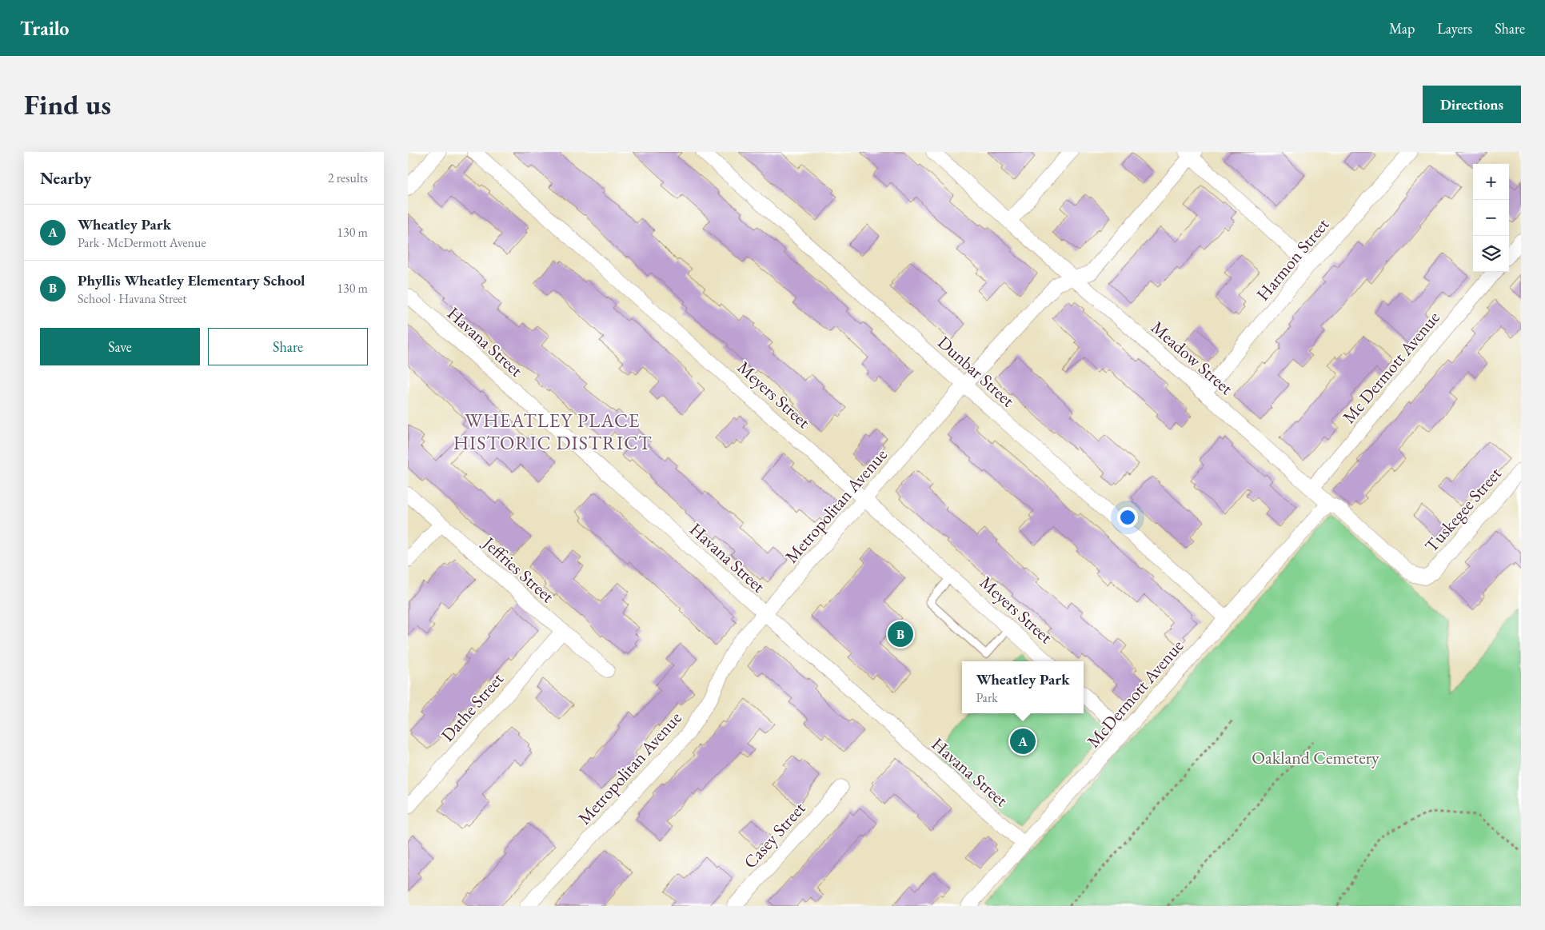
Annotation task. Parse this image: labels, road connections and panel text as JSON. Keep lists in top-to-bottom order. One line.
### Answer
{"streets":{"street":["Harmon Street","Havana Street","Meadow Street","Mc Dermott Avenue","Dunbar Street","Meyers Street","Metropolitan Avenue","Tuskegee Street","Jeffries Street","McDermott Avenue","Dathe Street","Casey Street"]},"crossings":[["Harmon Street","Meadow Street"],["Havana Street","Metropolitan Avenue"],["Havana Street","McDermott Avenue"],["Meadow Street","Mc Dermott Avenue"],["Meadow Street","Metropolitan Avenue"],["Meadow Street","Tuskegee Street"],["Meadow Street","McDermott Avenue"],["Dunbar Street","Metropolitan Avenue"],["Dunbar Street","McDermott Avenue"],["Meyers Street","Metropolitan Avenue"],["Jeffries Street","Dathe Street"]],"districts":["WHEATLEY PLACE HISTORIC DISTRICT"],"parks":["Oakland Cemetery"],"page":{"header":"Trailo","nav":["Map","Layers","Share"],"buttons":["Directions",["Save","Share"]],"title":"Find us","heading":["Nearby","2 results"],"map_buttons":["+","−"],"list":[{"mark":"A","name":"Wheatley Park","note":"Park · McDermott Avenue","value":"130 m"},{"mark":"B","name":"Phyllis Wheatley Elementary School","note":"School · Havana Street","value":"130 m"}],"pins":["B","A"],"popup":["Wheatley Park","Park"]}}
